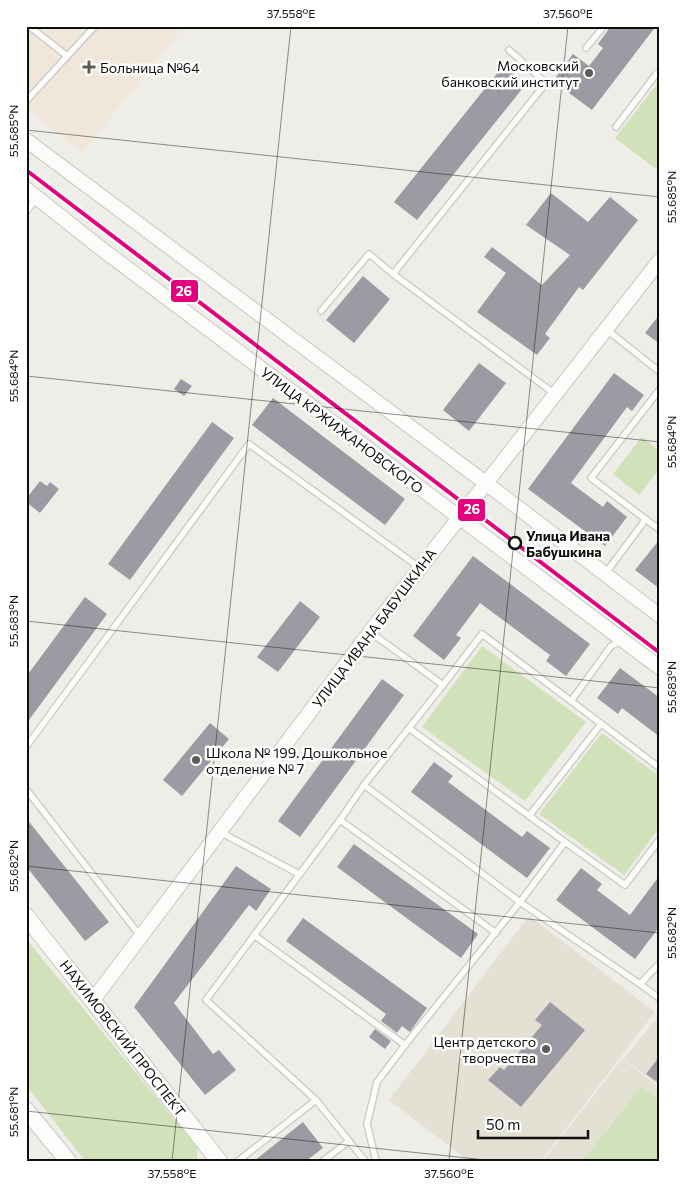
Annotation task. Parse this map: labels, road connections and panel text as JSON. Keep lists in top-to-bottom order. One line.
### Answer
{"streets":{"main road":["НАХИМОВСКИЙ ПРОСПЕКТ"],"street":["УЛИЦА КРЖИЖАНОВСКОГО","УЛИЦА ИВАНА БАБУШКИНА"]},"crossings":[["УЛИЦА КРЖИЖАНОВСКОГО","УЛИЦА ИВАНА БАБУШКИНА"],["УЛИЦА ИВАНА БАБУШКИНА","НАХИМОВСКИЙ ПРОСПЕКТ"]],"places":{"health":["Больница №64"],"other":["Московский банковский институт","Улица Ивана Бабушкина","Школа № 199. Дошкольное отделение № 7","Центр детского творчества"]},"lines":["transit line 26"],"scale_bar":"50 m","coordinates":["37.558°E","37.560°E","55.685°N","55.684°N","55.683°N","55.682°N","55.681°N"]}
